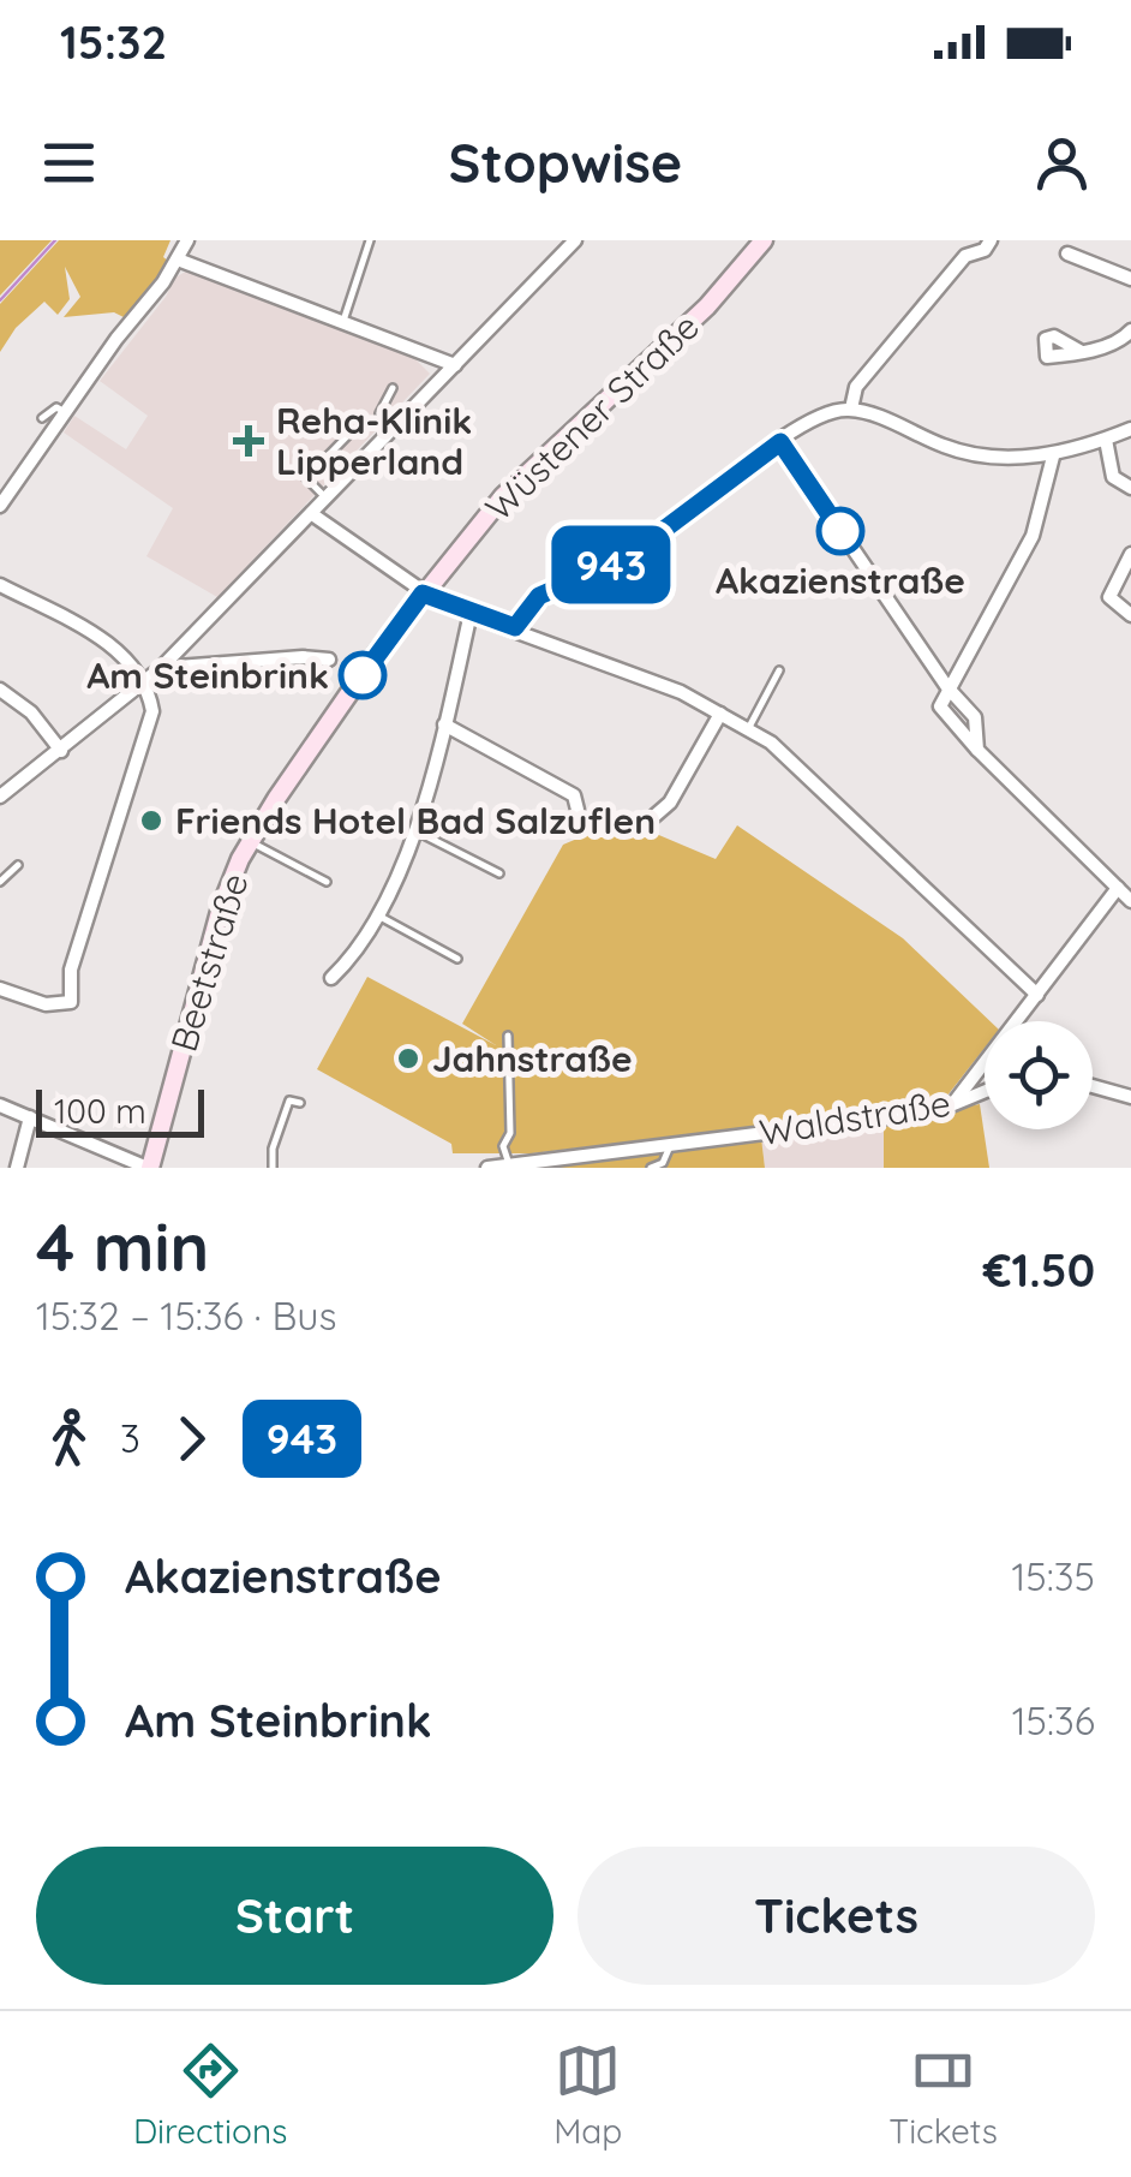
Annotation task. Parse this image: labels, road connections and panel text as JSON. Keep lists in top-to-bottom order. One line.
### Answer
{"streets":{"main road":["Wüstener Straße","Beetstraße"],"street":["Waldstraße"]},"crossings":[["Wüstener Straße","Beetstraße"]],"places":{"health":["Reha-Klinik Lipperland"],"other":["Akazienstraße","Am Steinbrink","Friends Hotel Bad Salzuflen","Jahnstraße"]},"lines":["bus line 943"],"scale_bar":"100 m","page":{"status":"15:32","header":"Stopwise","on_map":"943","scale":"100 m","heading":["4 min","15:32 – 15:36 · Bus","€1.50"],"legs":["3","943"],"list":[{"name":"Akazienstraße","value":"15:35"},{"name":"Am Steinbrink","value":"15:36"}],"buttons":["Start","Tickets"],"tabs":["Directions","Map","Tickets"]}}
